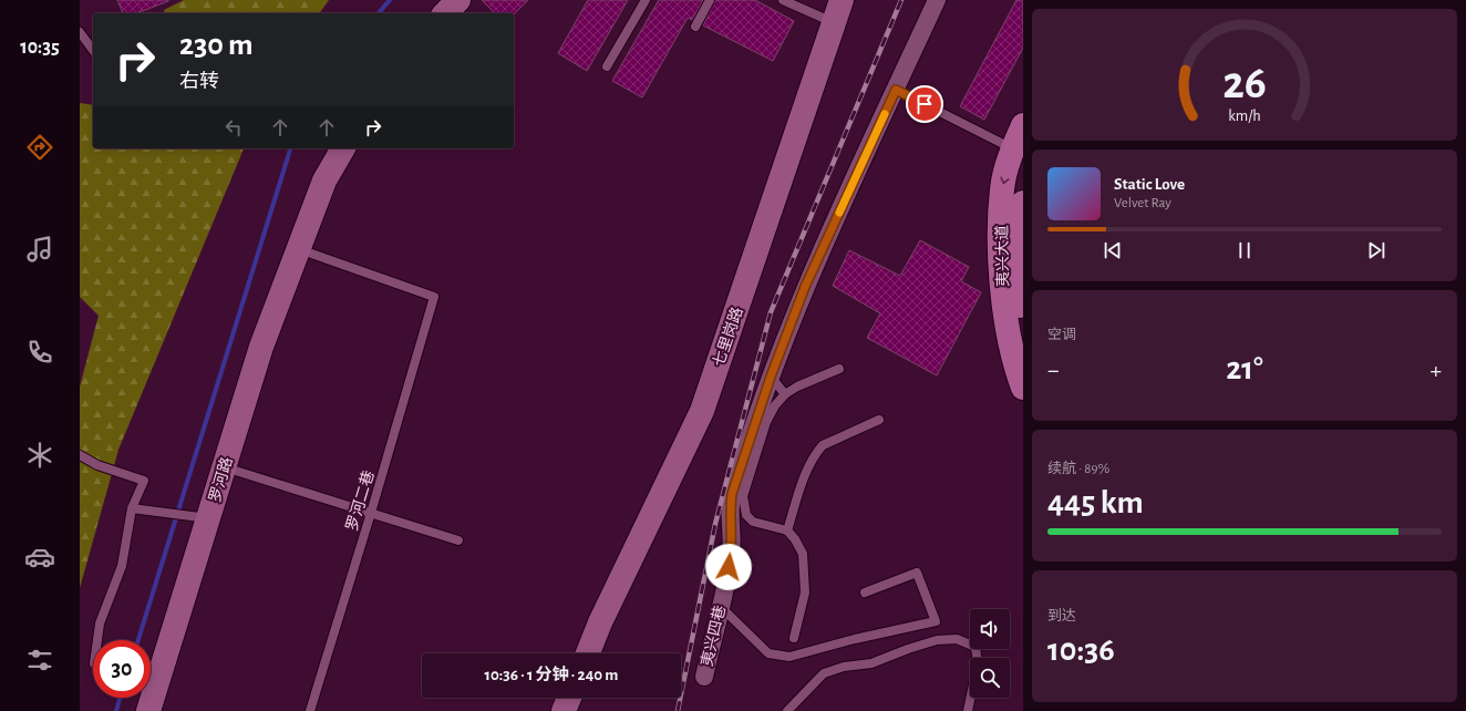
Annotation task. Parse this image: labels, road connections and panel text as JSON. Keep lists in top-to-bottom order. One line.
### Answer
{"streets":{"main road":["夷兴大道","七里岗路","罗河路"],"street":["夷兴四巷"],"lane":["罗河二巷"]},"crossings":[["罗河路","罗河二巷"]],"page":{"tabs":"10:35","turn":["230 m","右转"],"song":["Static Love","Velvet Ray"],"tile":["空调",["续航 · 89%","445 km"],["到达","10:36"]],"heat":["−","21°","+"],"limit":"30","trip":"10:36 · 1 分钟 · 240 m","gauge":["26","km/h"]}}
